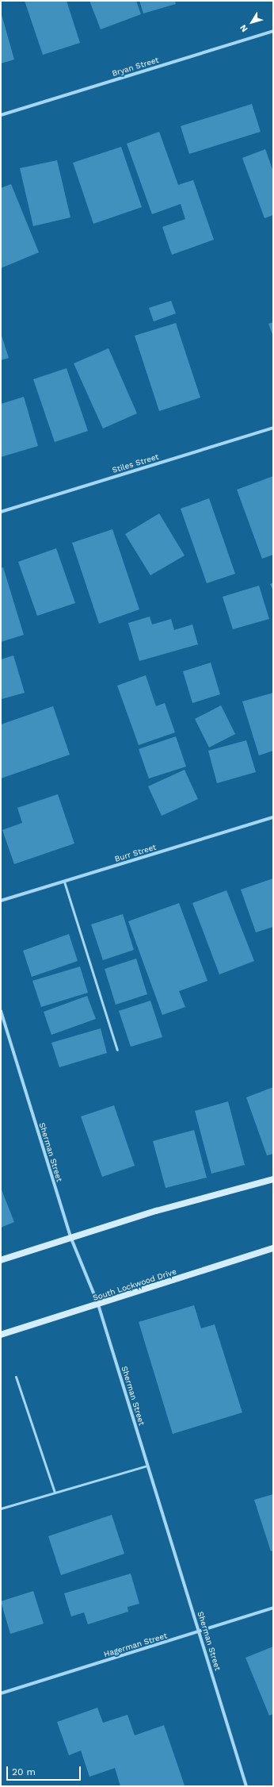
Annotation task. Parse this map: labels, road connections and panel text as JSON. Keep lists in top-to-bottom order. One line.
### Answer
{"streets":{"main road":["South Lockwood Drive"],"street":["Bryan Street","Stiles Street","Burr Street","Sherman Street","Hagerman Street"]},"crossings":[["Sherman Street","South Lockwood Drive"],["Sherman Street","Hagerman Street"]],"scale_bar":"20 m","north":"bottom left"}
